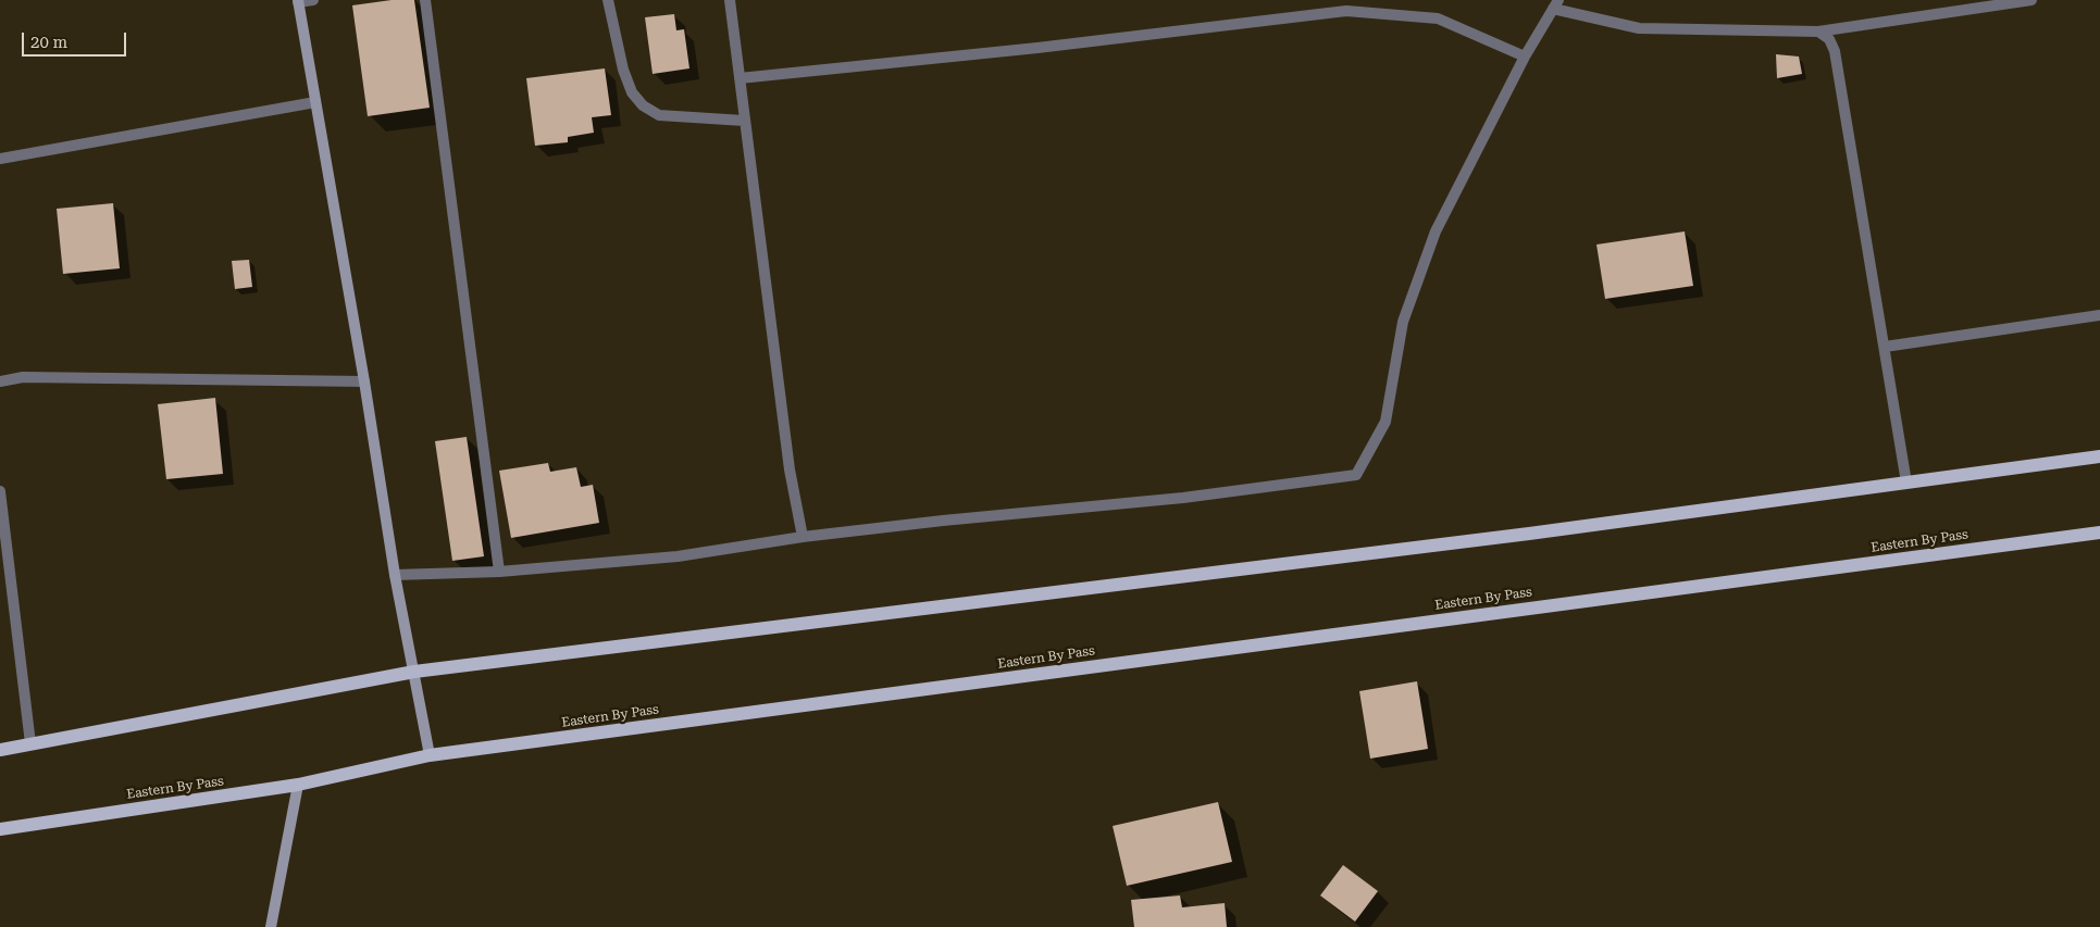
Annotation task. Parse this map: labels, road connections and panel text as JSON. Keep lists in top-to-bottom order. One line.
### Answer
{"streets":{"main road":["Eastern By Pass"]},"scale_bar":"20 m"}
